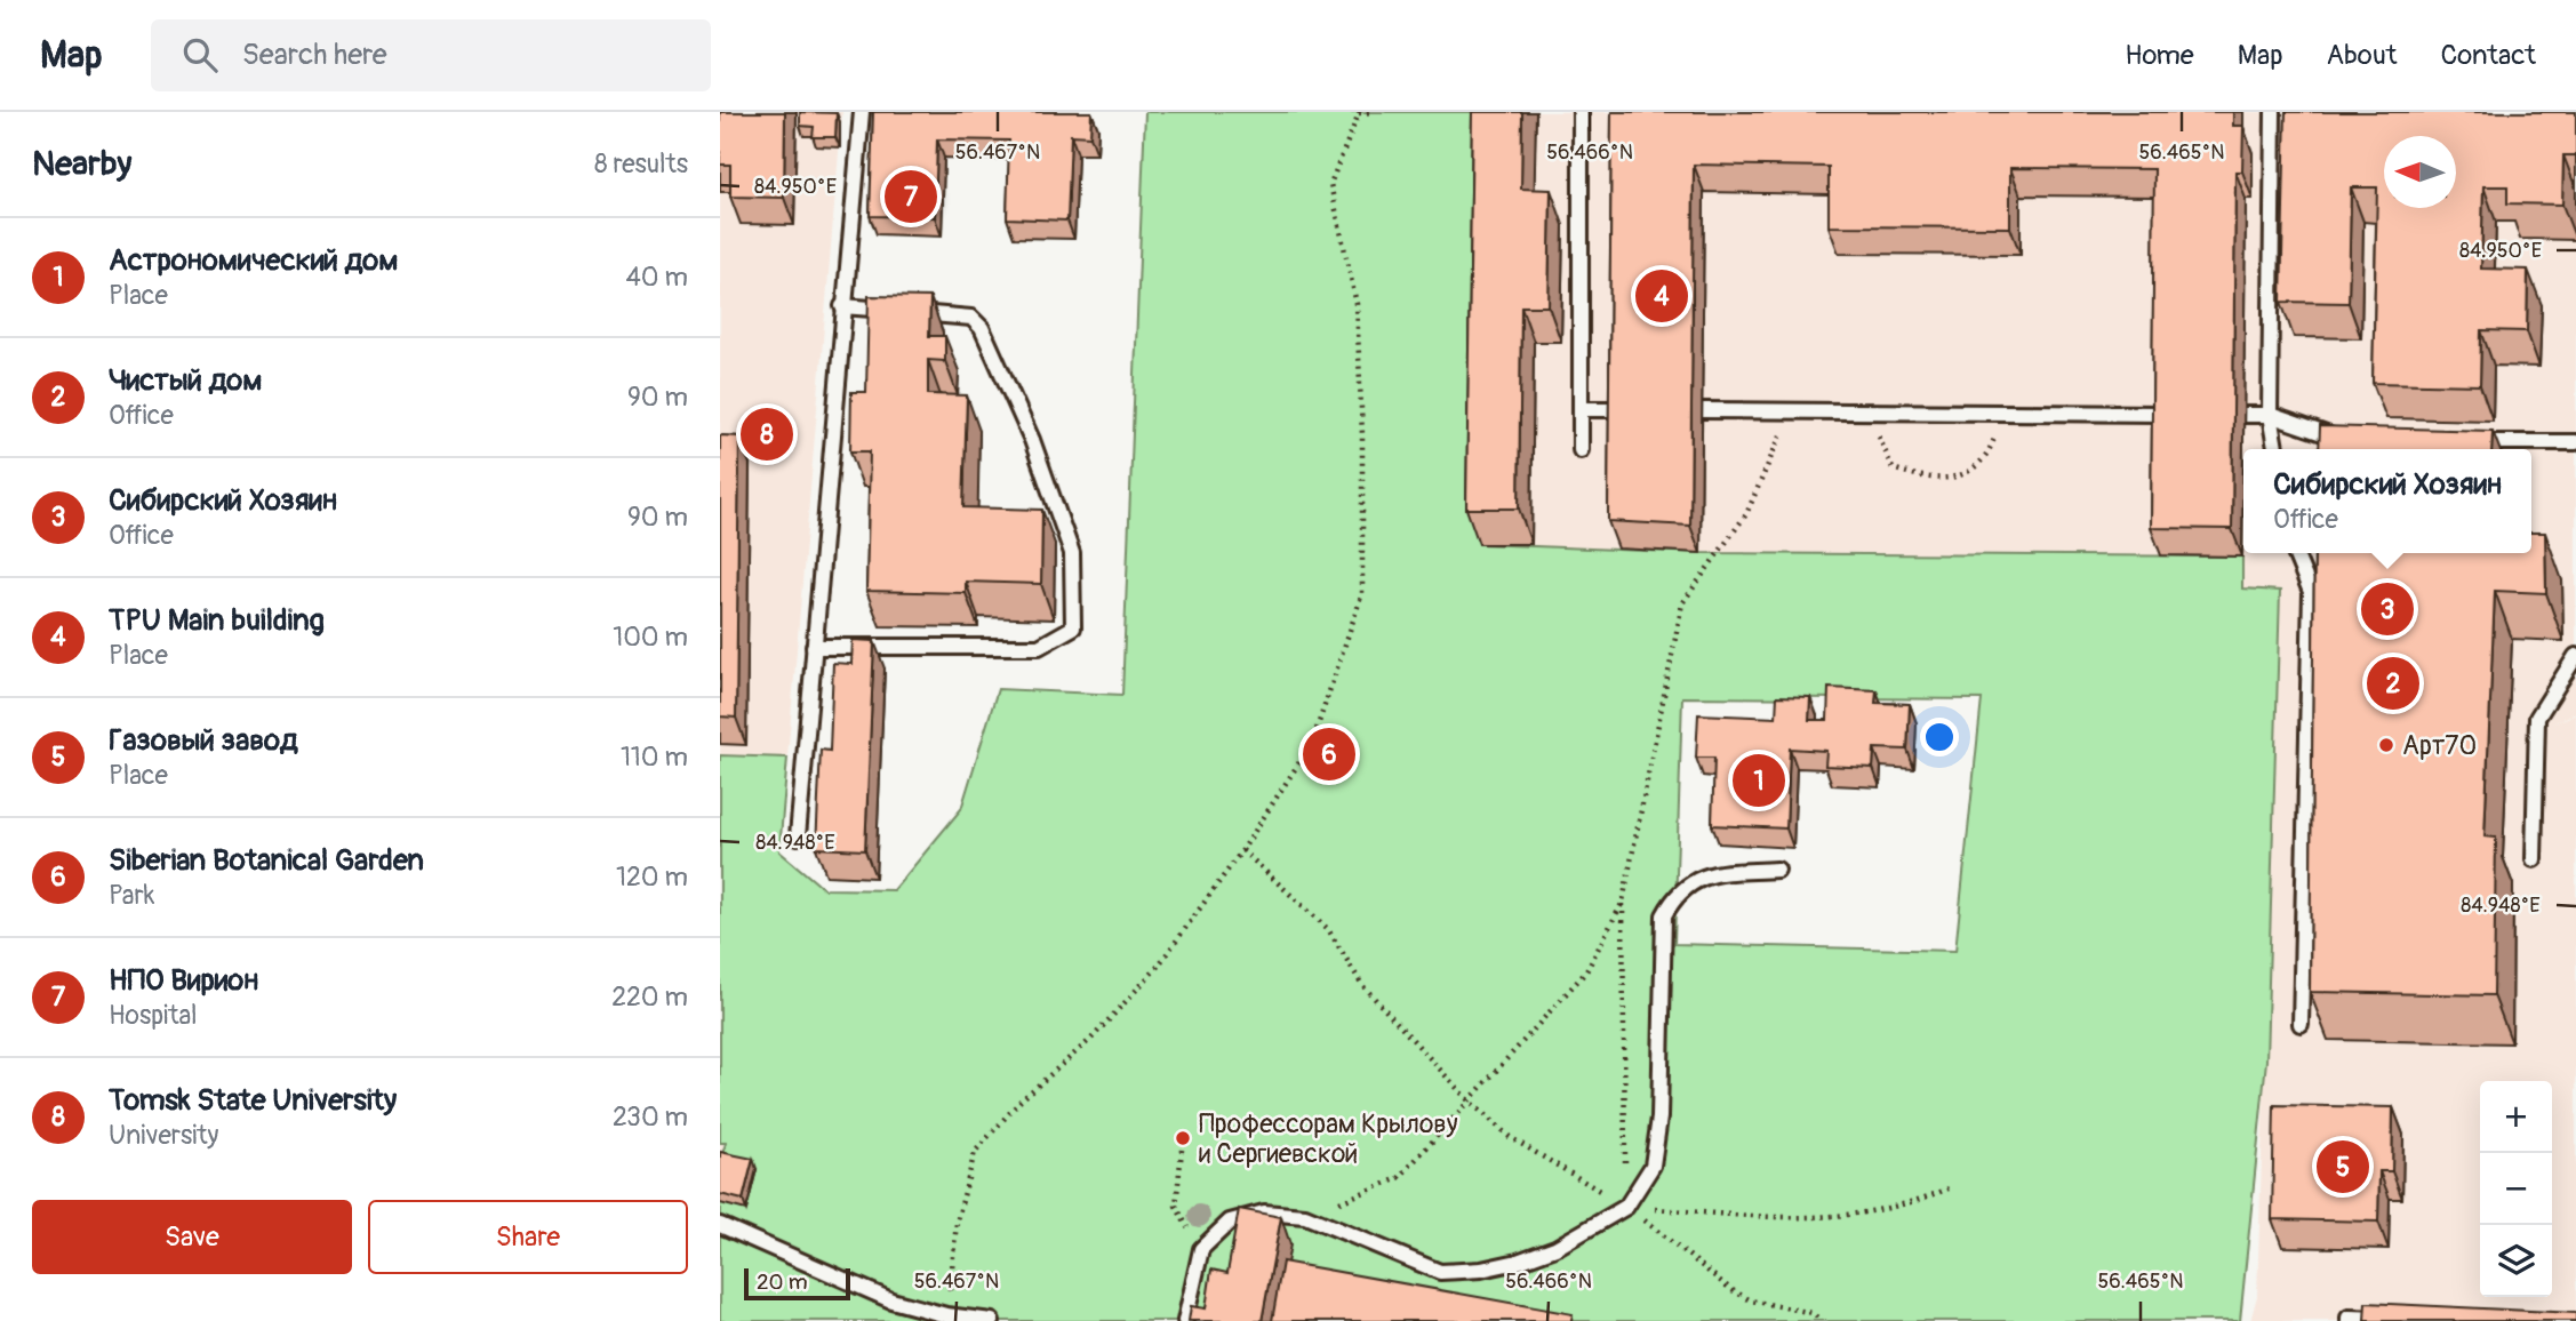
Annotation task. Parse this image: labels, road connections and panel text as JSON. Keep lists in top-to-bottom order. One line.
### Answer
{"places":["Арт70","Профессорам Крылову и Сергиевской"],"scale_bar":"20 m","north":"left","page":{"header":"Map","search":"Search here","nav":["Home","Map","About","Contact"],"heading":["Nearby","8 results"],"pins":["7","4","8","3","2","6","1","5"],"list":[{"mark":"1","name":"Астрономический дом","note":"Place","value":"40 m"},{"mark":"2","name":"Чистый дом","note":"Office","value":"90 m"},{"mark":"3","name":"Сибирский Хозяин","note":"Office","value":"90 m"},{"mark":"4","name":"TPU Main building","note":"Place","value":"100 m"},{"mark":"5","name":"Газовый завод","note":"Place","value":"110 m"},{"mark":"6","name":"Siberian Botanical Garden","note":"Park","value":"120 m"},{"mark":"7","name":"НПО Вирион","note":"Hospital","value":"220 m"},{"mark":"8","name":"Tomsk State University","note":"University","value":"230 m"}],"popup":["Сибирский Хозяин","Office"],"map_buttons":["+","−"],"buttons":["Save","Share"],"scale":"20 m"},"coordinates":["56.467°N","56.466°N","56.465°N","84.950°E","84.948°E"]}
